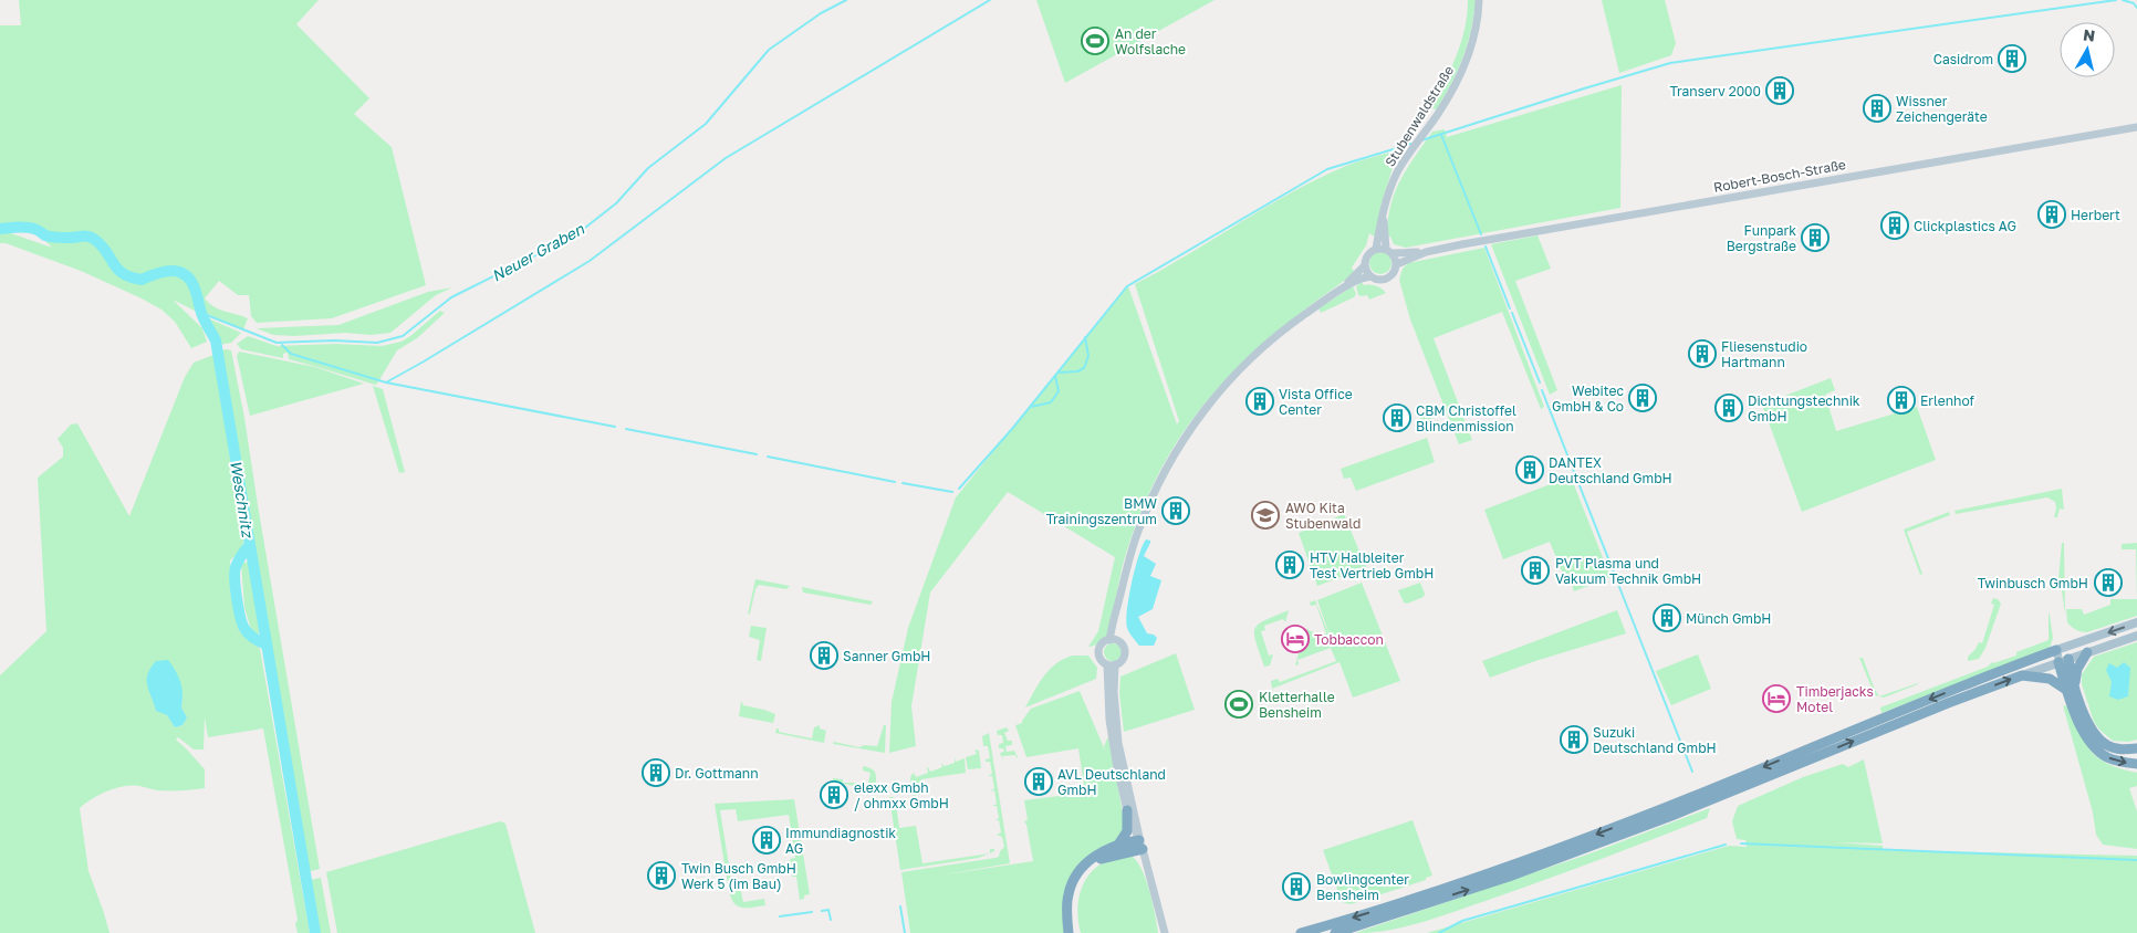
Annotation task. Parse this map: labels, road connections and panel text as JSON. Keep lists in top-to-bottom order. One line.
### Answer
{"streets":{"street":["Stubenwaldstraße","Robert-Bosch-Straße"]},"crossings":[["Stubenwaldstraße","Robert-Bosch-Straße"]],"water":["Neuer Graben","Weschnitz"],"places":{"sports":["An der Wolfslache","Kletterhalle Bensheim"],"building":["Casidrom","Transerv 2000","Wissner Zeichengeräte","Herbert","Clickplastics AG","Funpark Bergstraße","Fliesenstudio Hartmann","Webitec GmbH & Co","Erlenhof","Vista Office Center","Dichtungstechnik GmbH","CBM Christoffel Blindenmission","DANTEX Deutschland GmbH","BMW Trainingszentrum","HTV Halbleiter Test Vertrieb GmbH","PVT Plasma und Vakuum Technik GmbH","Twinbusch GmbH","Münch GmbH","Sanner GmbH","Suzuki Deutschland GmbH","Dr. Gottmann","AVL Deutschland GmbH","elexx Gmbh / ohmxx GmbH","Immundiagnostik AG","Twin Busch GmbH Werk 5 (im Bau)","Bowlingcenter Bensheim"],"school or university":["AWO Kita Stubenwald"],"hotel":["Tobbaccon","Timberjacks Motel"]},"north":"top"}
